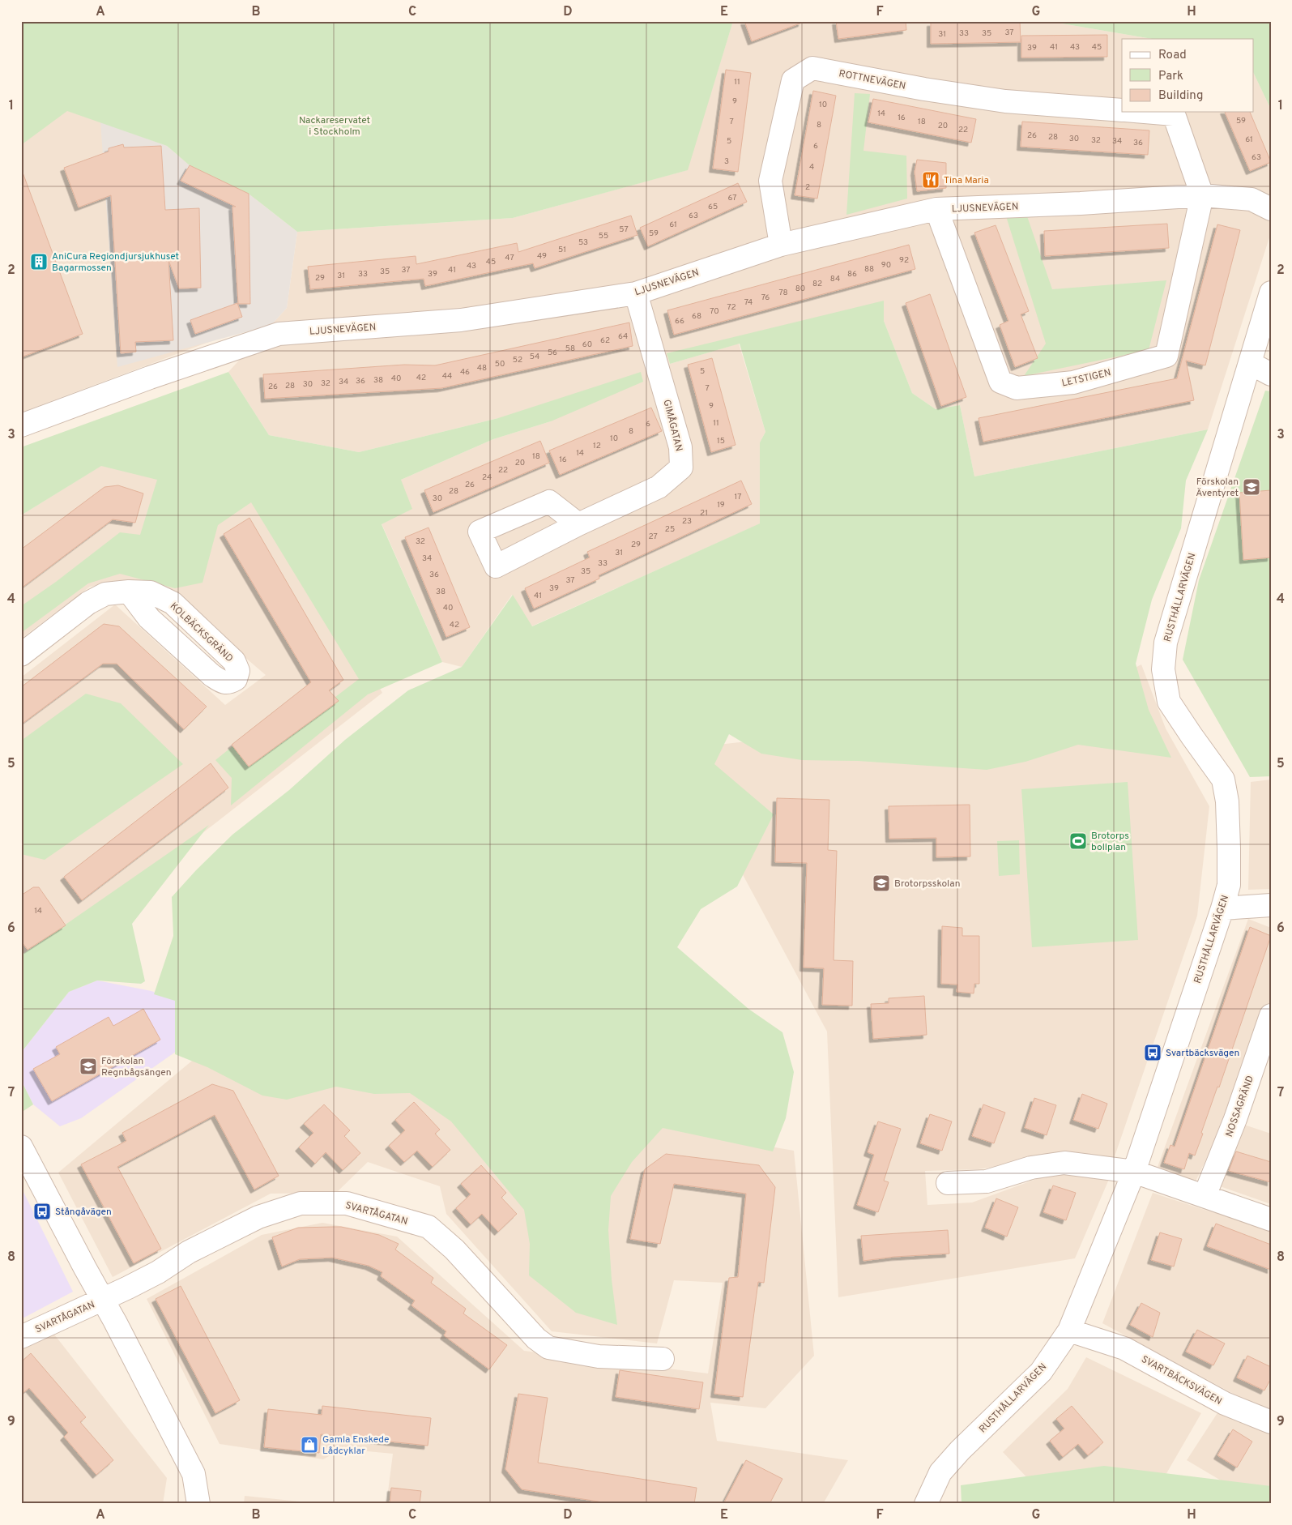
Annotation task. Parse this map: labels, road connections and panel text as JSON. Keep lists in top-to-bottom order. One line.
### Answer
{"streets":{"street":["ROTTNEVÄGEN","LJUSNEVÄGEN","LETSTIGEN","GIMÅGATAN","RUSTHÅLLARVÄGEN","KOLBÄCKSGRÄND","NOSSAGRÄND","SVARTÅGATAN","SVARTBÄCKSVÄGEN"]},"crossings":[["ROTTNEVÄGEN","LJUSNEVÄGEN"],["ROTTNEVÄGEN","LETSTIGEN"],["LJUSNEVÄGEN","LETSTIGEN"],["LJUSNEVÄGEN","GIMÅGATAN"],["RUSTHÅLLARVÄGEN","SVARTBÄCKSVÄGEN"]],"parks":["Nackareservatet i Stockholm"],"places":{"restaurant":["Tina Maria"],"building":["AniCura Regiondjursjukhuset Bagarmossen"],"school or university":["Förskolan Äventyret","Brotorpsskolan","Förskolan Regnbågsängen"],"sports":["Brotorps bollplan"],"bus stop":["Svartbäcksvägen","Stångåvägen"],"shop":["Gamla Enskede Lådcyklar"]},"house_numbers":["37","33","35","31","41","43","45","39","11","9","10","14","16","59","7","18","8","20","22","26","28","30","61","32","5","34","36","6","63","3","4","2","67","65","63","61","57","59","55","53","51","49","47","92","45","90","43","88","37","41","35","33","39","86","31","29","84","82","80","78","76","74","72","70","68","66","64","62","60","58","56","54","52","50","48","5","46","44","42","40","38","36","34","32","30","28","26","7","9","11","6","8","10","15","12","14","18","16","20","22","24","26","28","17","30","19","21","23","25","27","32","29","31","34","33","35","36","37","39","38","41","40","42","14"],"legend":["Road","Park","Building"],"grid":{"columns":["A","B","C","D","E","F","G","H"],"rows":["1","2","3","4","5","6","7","8","9"]}}
